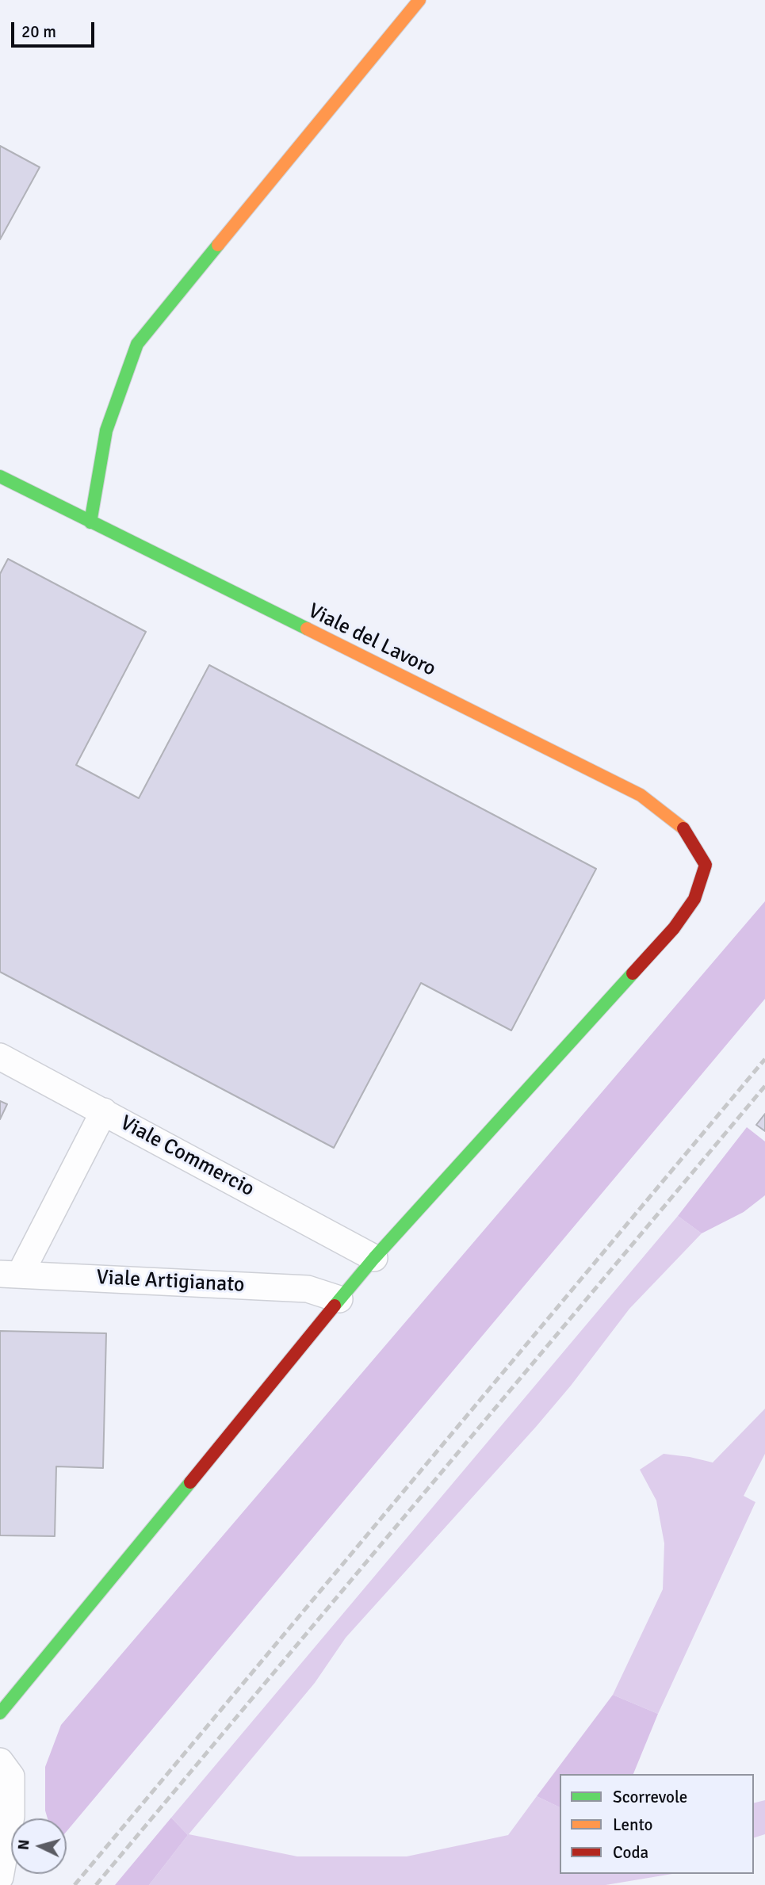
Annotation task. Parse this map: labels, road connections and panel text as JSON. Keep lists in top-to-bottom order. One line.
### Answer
{"streets":{"street":["Viale del Lavoro","Viale Commercio","Viale Artigianato"]},"crossings":[["Viale del Lavoro","Viale Commercio"]],"legend":["Scorrevole","Lento","Coda"],"scale_bar":"20 m","north":"left"}
